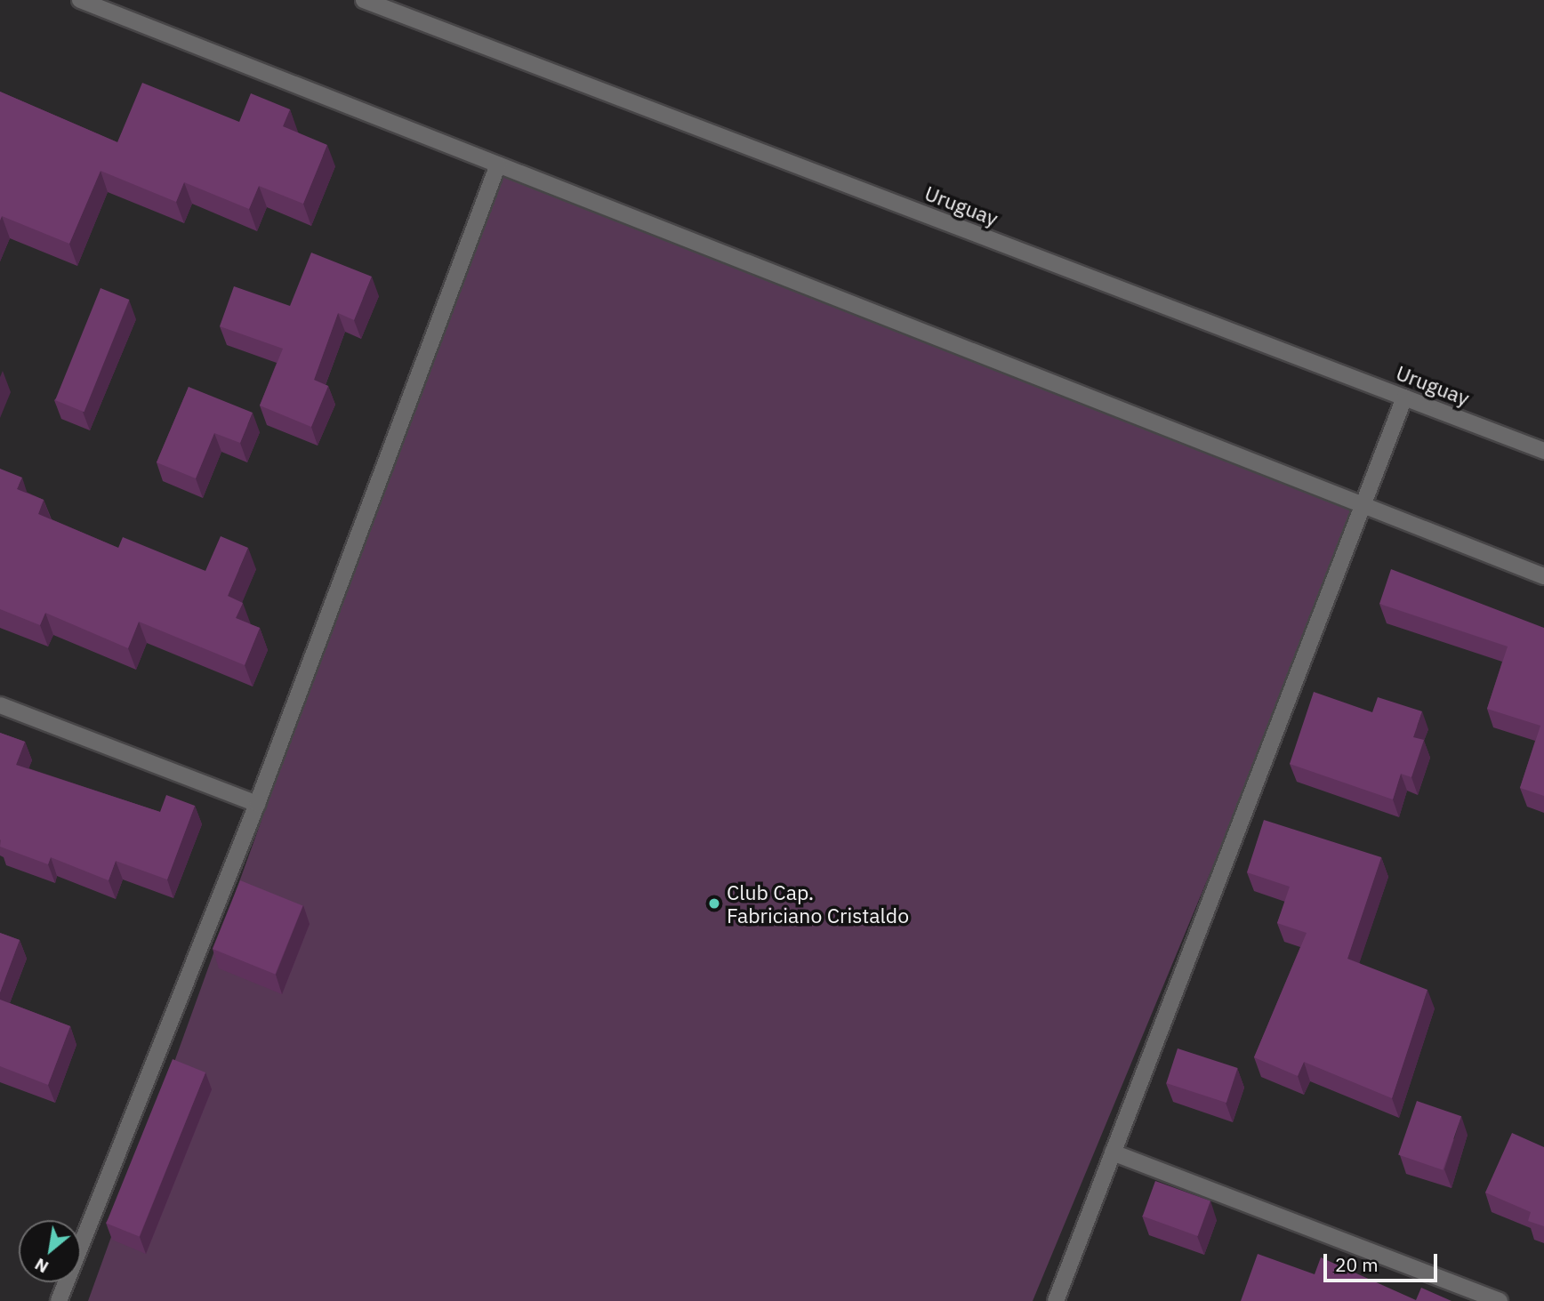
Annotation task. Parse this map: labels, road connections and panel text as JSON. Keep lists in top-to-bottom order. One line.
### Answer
{"streets":{"street":["Uruguay"]},"places":["Club Cap. Fabriciano Cristaldo"],"scale_bar":"20 m","north":"bottom left"}
